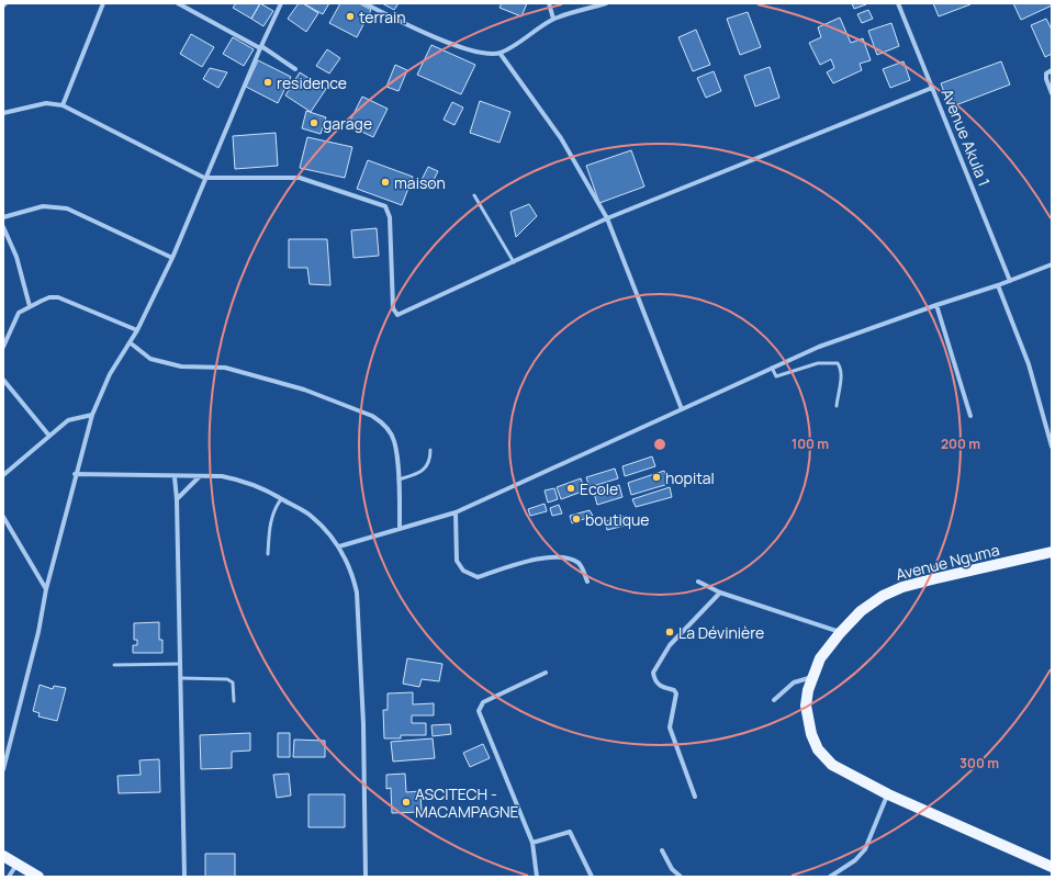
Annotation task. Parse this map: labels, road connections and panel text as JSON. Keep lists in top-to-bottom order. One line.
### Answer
{"streets":{"main road":["Avenue Nguma"],"street":["Avenue Akula 1"]},"places":["terrain","residence","garage","maison","hopital","Ecole","boutique","La Dévinière","ASCITECH - MACAMPAGNE"],"rings":["100 m","200 m","300 m"]}
